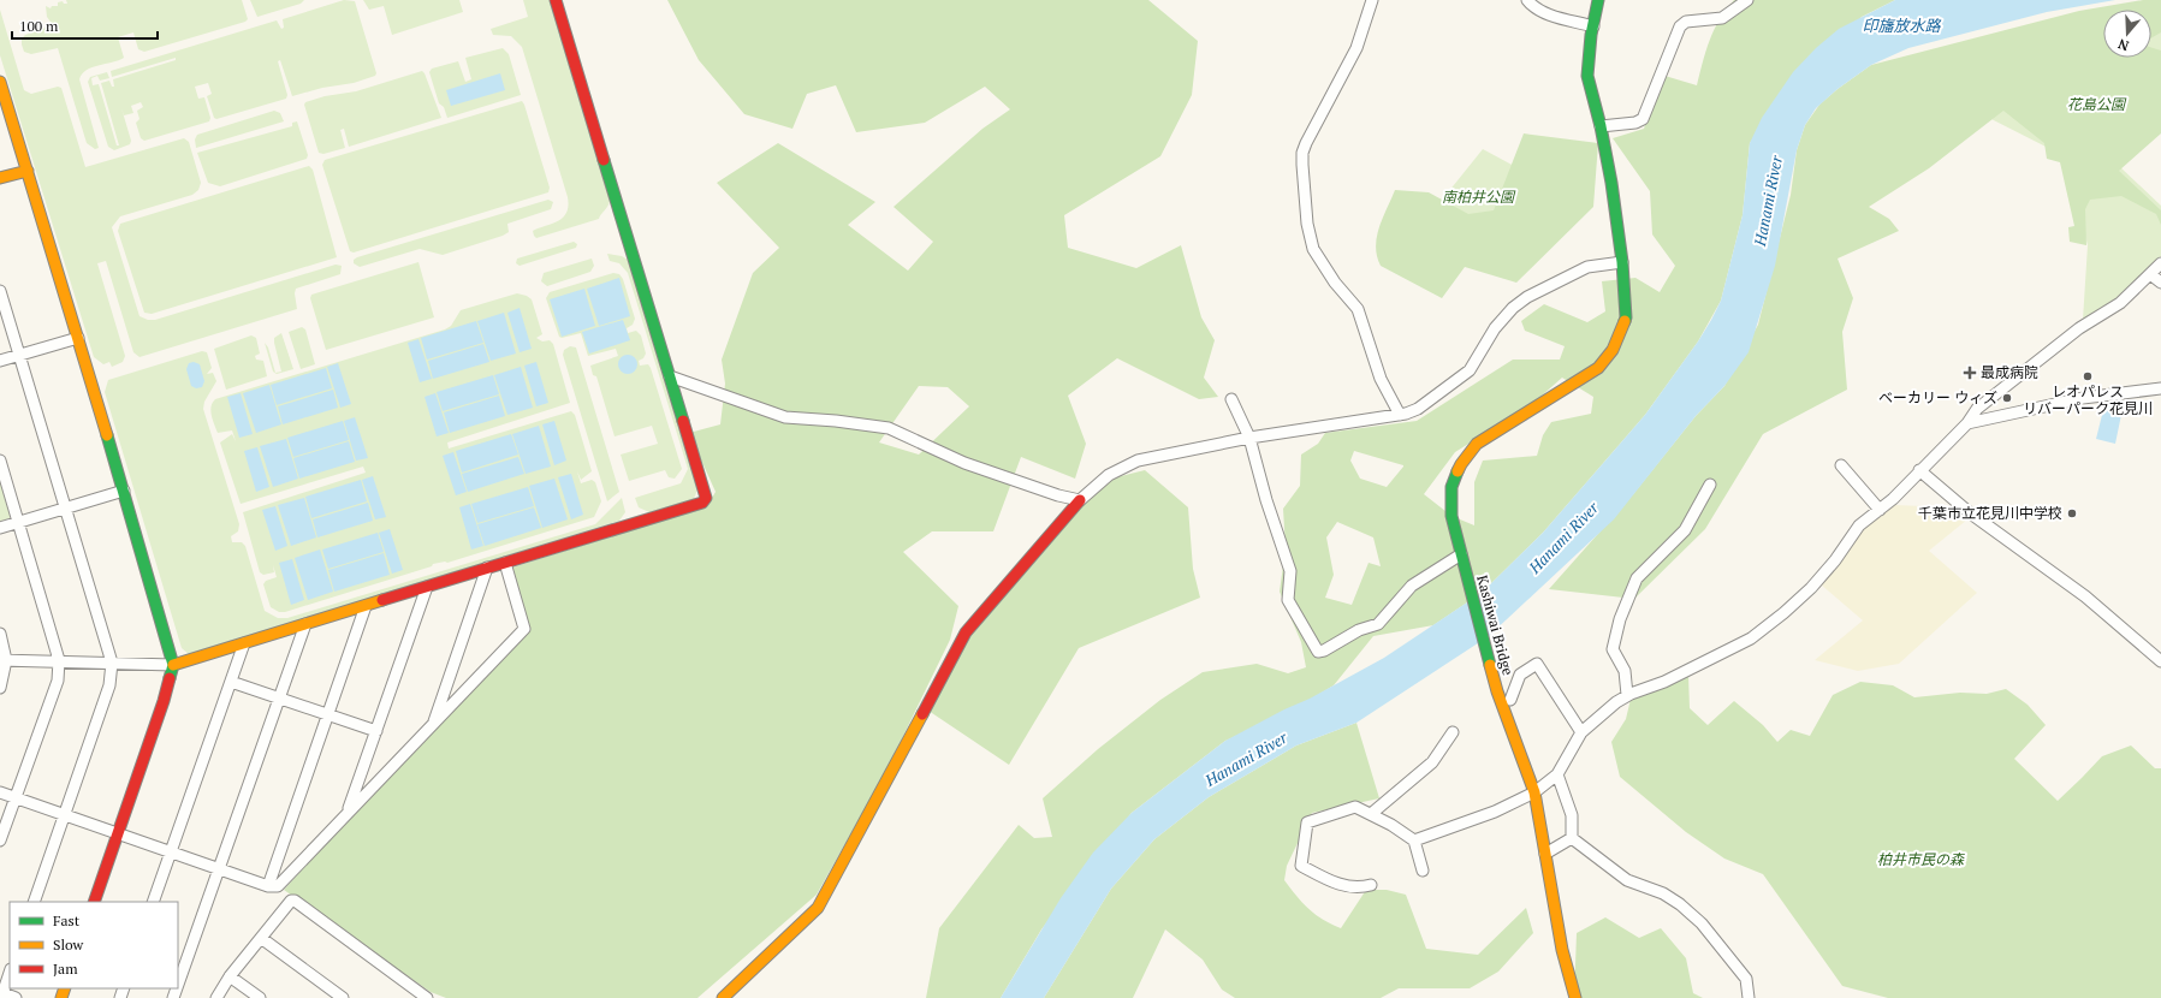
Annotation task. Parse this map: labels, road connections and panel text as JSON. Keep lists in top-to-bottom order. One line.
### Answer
{"streets":{"street":["Kashiwai Bridge"]},"water":["印旛放水路","Hanami River"],"parks":["花島公園","南柏井公園","柏井市民の森"],"places":{"health":["最成病院"],"other":["レオパレス リバーパーク花見川","ベーカリー ウィズ","千葉市立花見川中学校"]},"legend":["Fast","Slow","Jam"],"scale_bar":"100 m","north":"bottom"}
